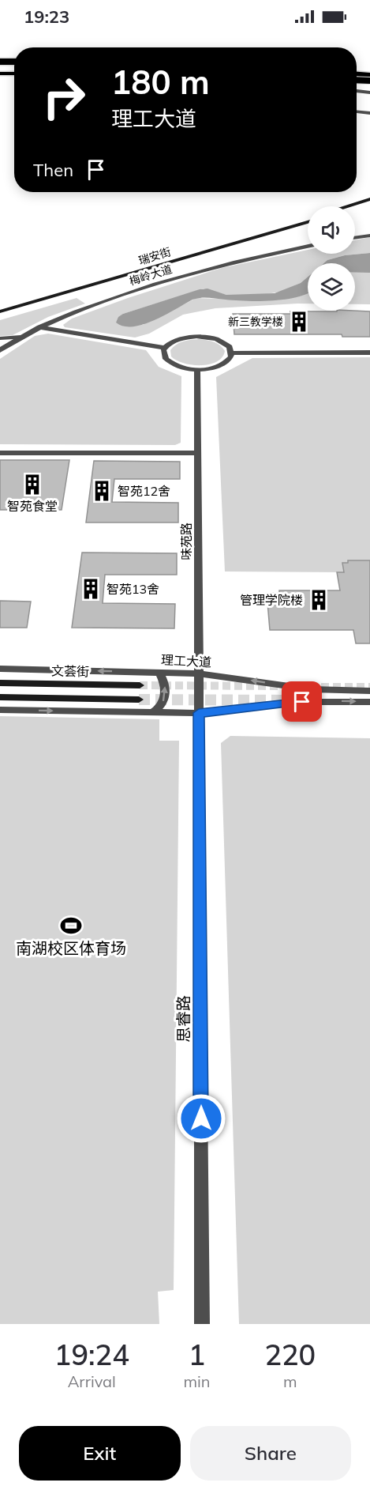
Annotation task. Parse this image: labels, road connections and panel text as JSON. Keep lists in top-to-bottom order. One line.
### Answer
{"streets":{"main road":["瑞安街","文荟街"],"street":["梅岭大道","味苑路","理工大道","思睿路"]},"crossings":[["味苑路","理工大道"],["味苑路","思睿路"]],"places":{"building":["新三教学楼","智苑食堂","智苑12舍","智苑13舍","管理学院楼"],"sports":["南湖校区体育场"]},"page":{"status":"19:23","turn":["180 m","理工大道"],"then":"Then","eta":["19:24","Arrival","1","min","220","m"],"buttons":["Exit","Share"]}}
